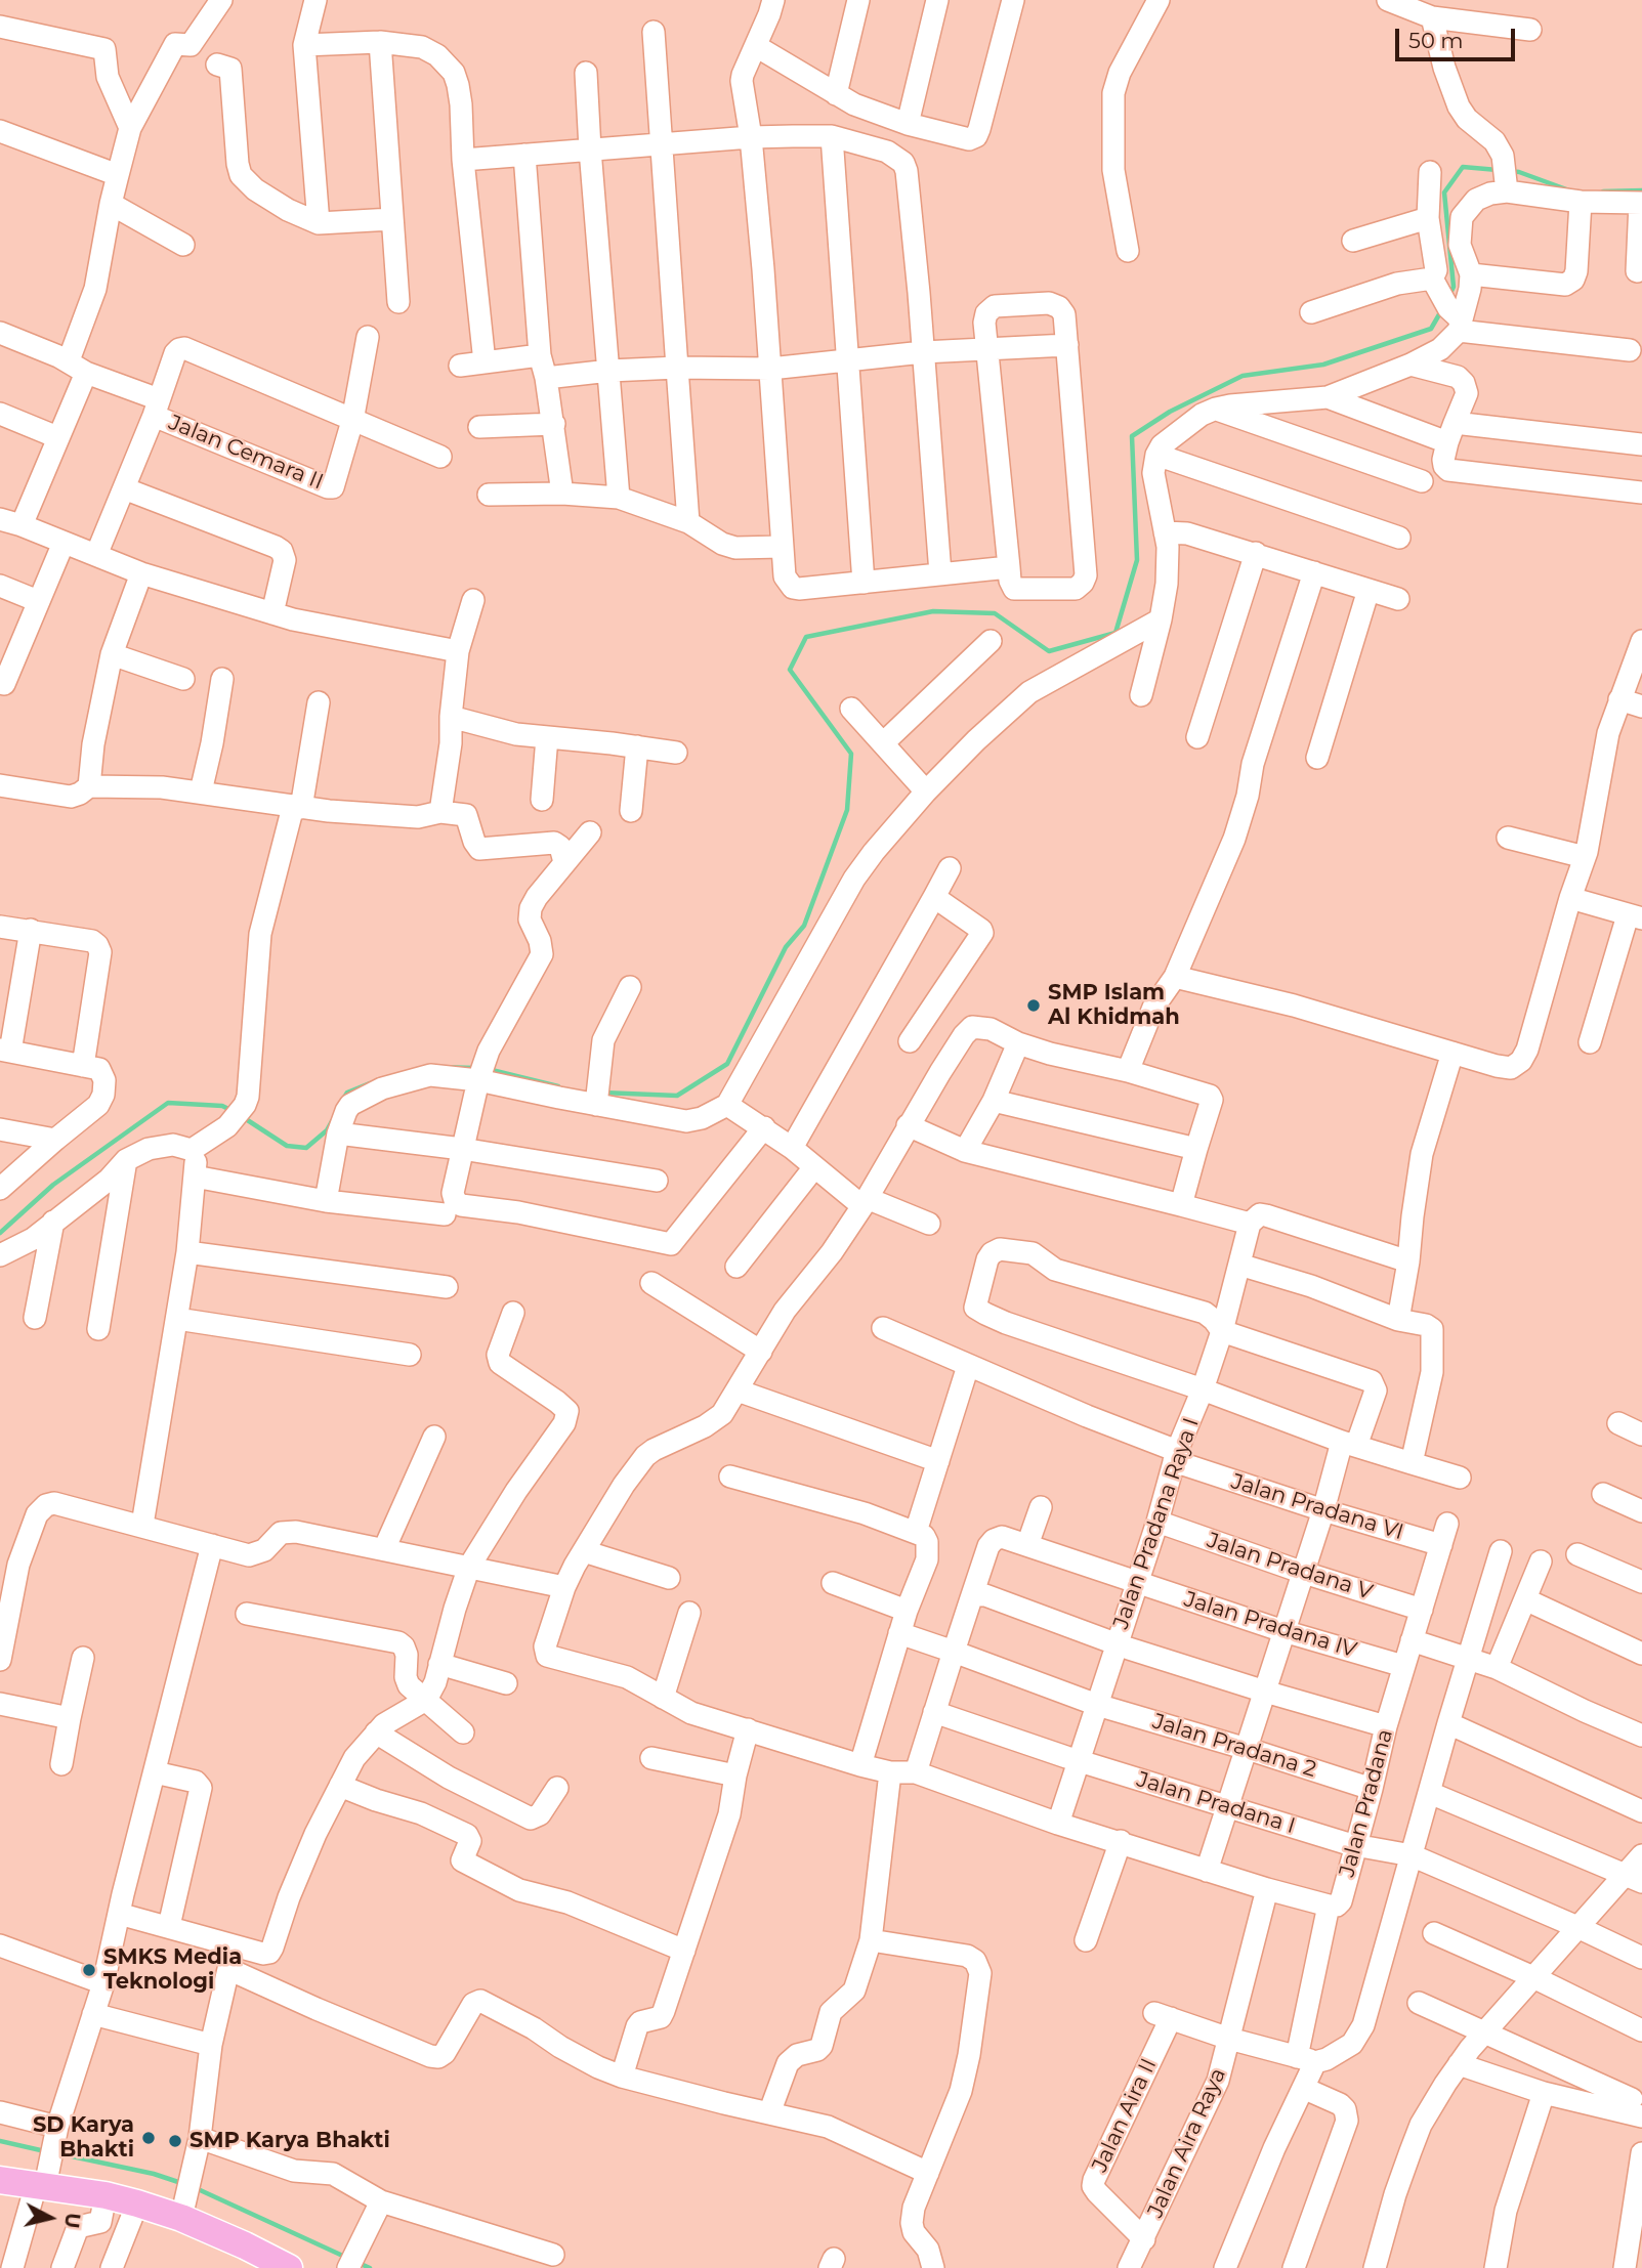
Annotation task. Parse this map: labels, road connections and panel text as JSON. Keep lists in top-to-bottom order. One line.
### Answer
{"streets":{"street":["Jalan Cemara II","Jalan Pradana VI","Jalan Pradana Raya I","Jalan Pradana V","Jalan Pradana IV","Jalan Pradana 2","Jalan Pradana I","Jalan Pradana","Jalan Aira II","Jalan Aira Raya"]},"crossings":[["Jalan Pradana VI","Jalan Pradana Raya I"],["Jalan Pradana VI","Jalan Pradana"],["Jalan Pradana Raya I","Jalan Pradana V"],["Jalan Pradana Raya I","Jalan Pradana IV"],["Jalan Pradana Raya I","Jalan Pradana 2"],["Jalan Pradana Raya I","Jalan Pradana I"],["Jalan Pradana V","Jalan Pradana"],["Jalan Pradana IV","Jalan Pradana"],["Jalan Pradana 2","Jalan Pradana"],["Jalan Pradana I","Jalan Pradana"],["Jalan Aira II","Jalan Aira Raya"]],"places":["SMP Islam Al Khidmah","SMKS Media Teknologi","SD Karya Bhakti","SMP Karya Bhakti"],"scale_bar":"50 m","north":"right"}
